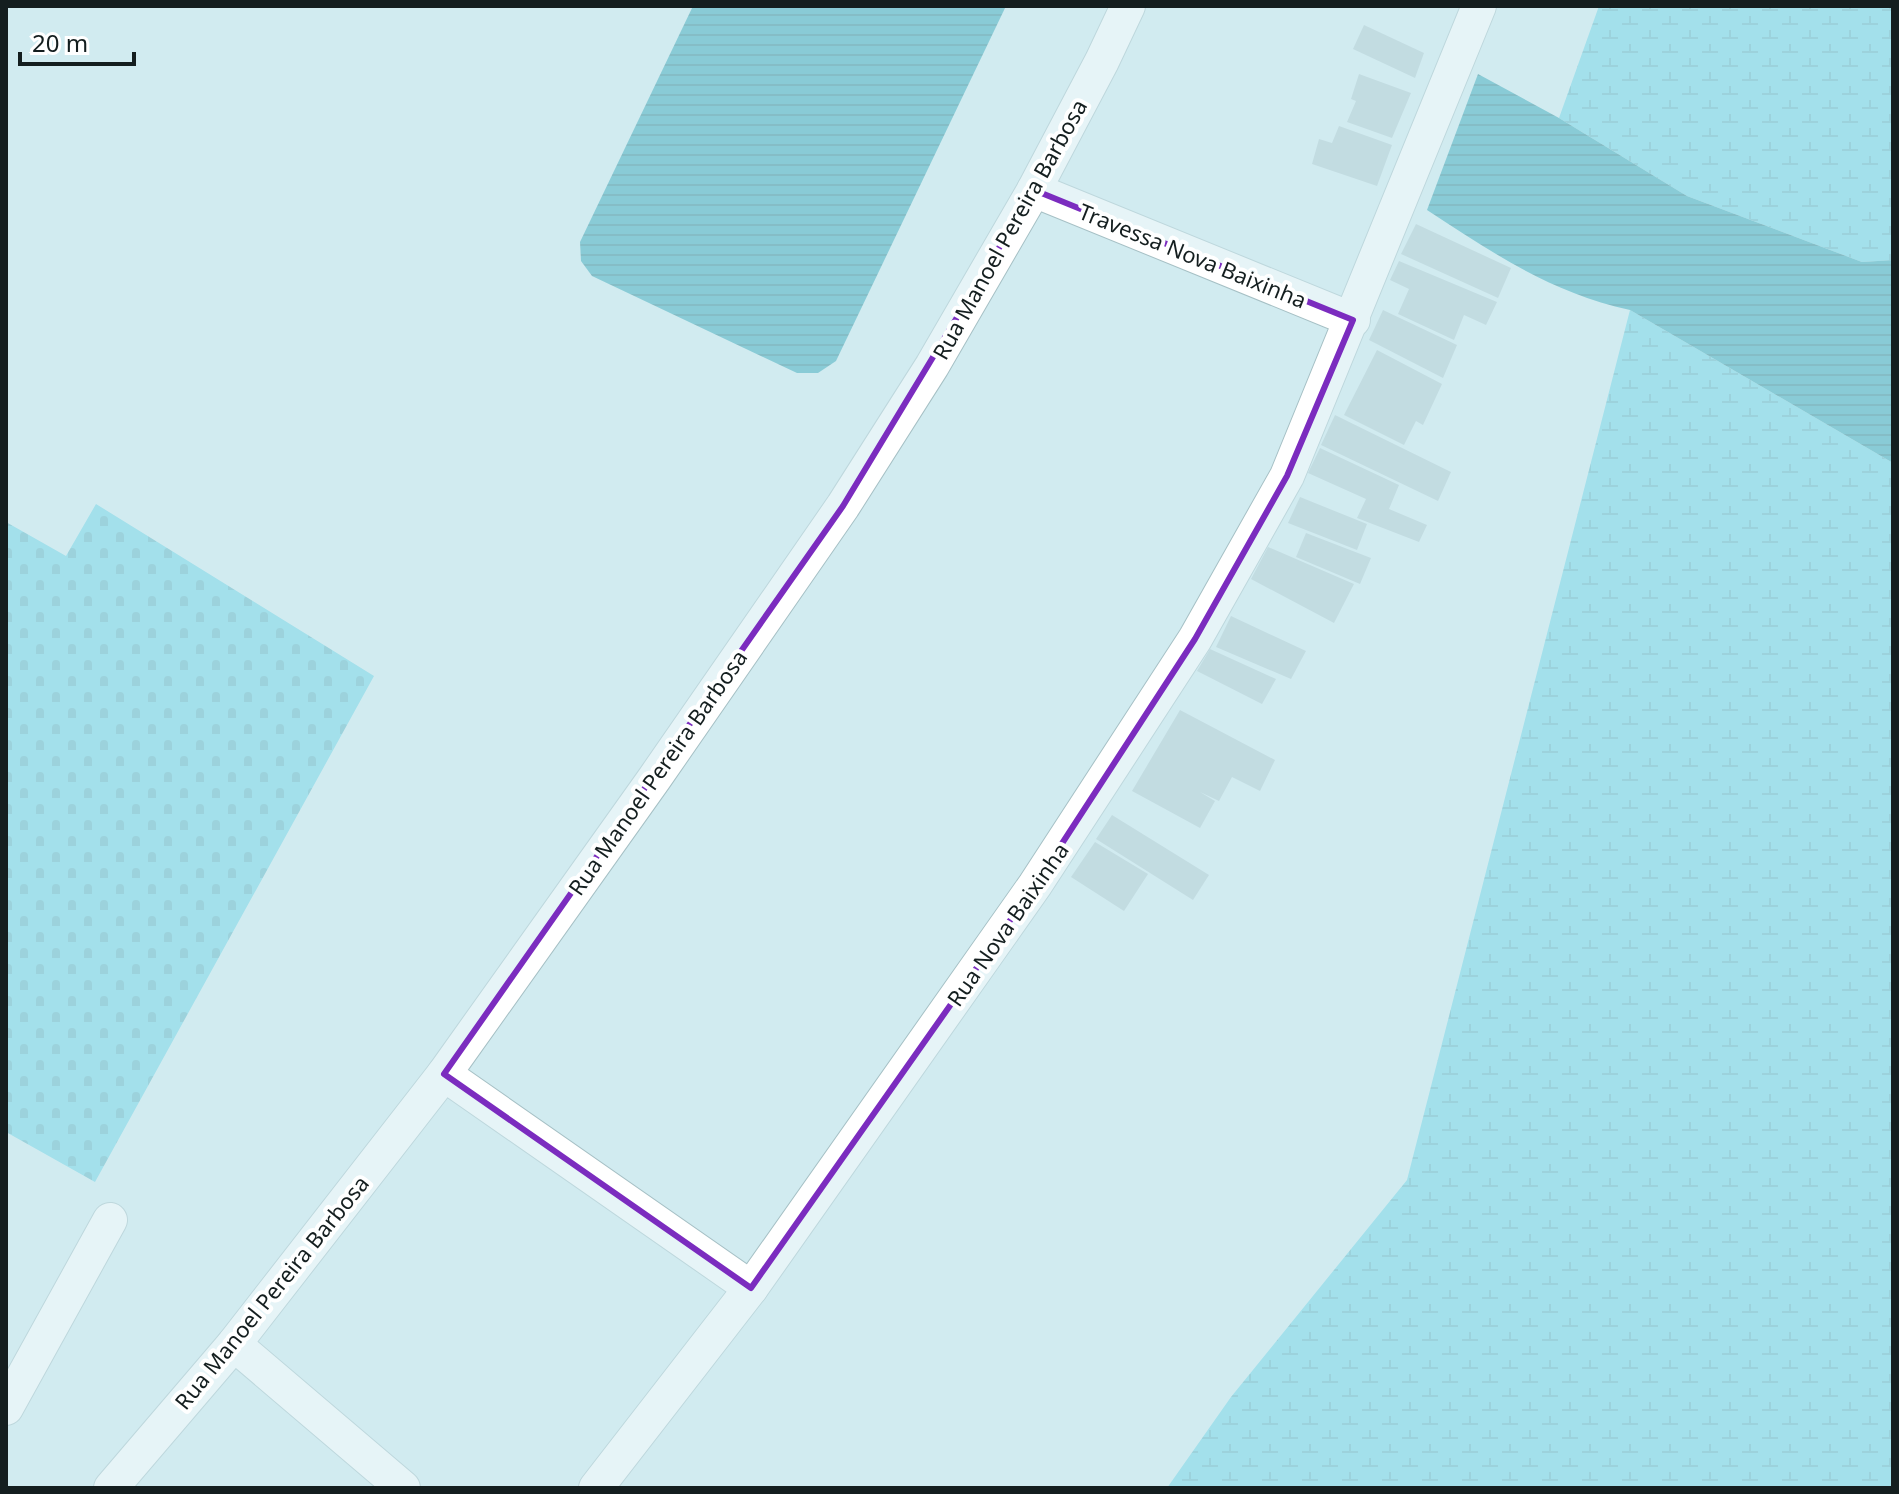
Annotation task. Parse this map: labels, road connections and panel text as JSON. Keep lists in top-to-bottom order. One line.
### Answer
{"streets":{"street":["Rua Manoel Pereira Barbosa","Travessa Nova Baixinha","Rua Nova Baixinha"]},"crossings":[["Rua Manoel Pereira Barbosa","Travessa Nova Baixinha"],["Travessa Nova Baixinha","Rua Nova Baixinha"]],"scale_bar":"20 m"}
